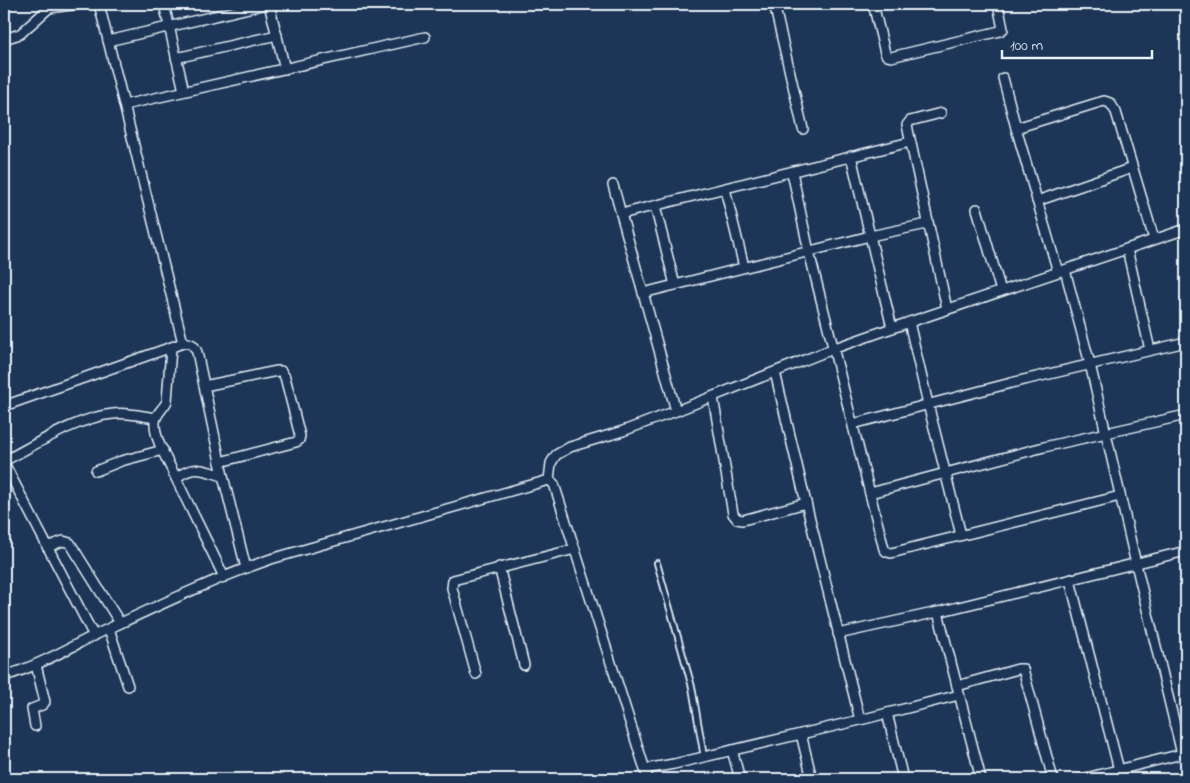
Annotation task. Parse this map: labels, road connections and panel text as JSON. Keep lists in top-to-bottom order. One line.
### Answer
{"scale_bar":"100 m"}
